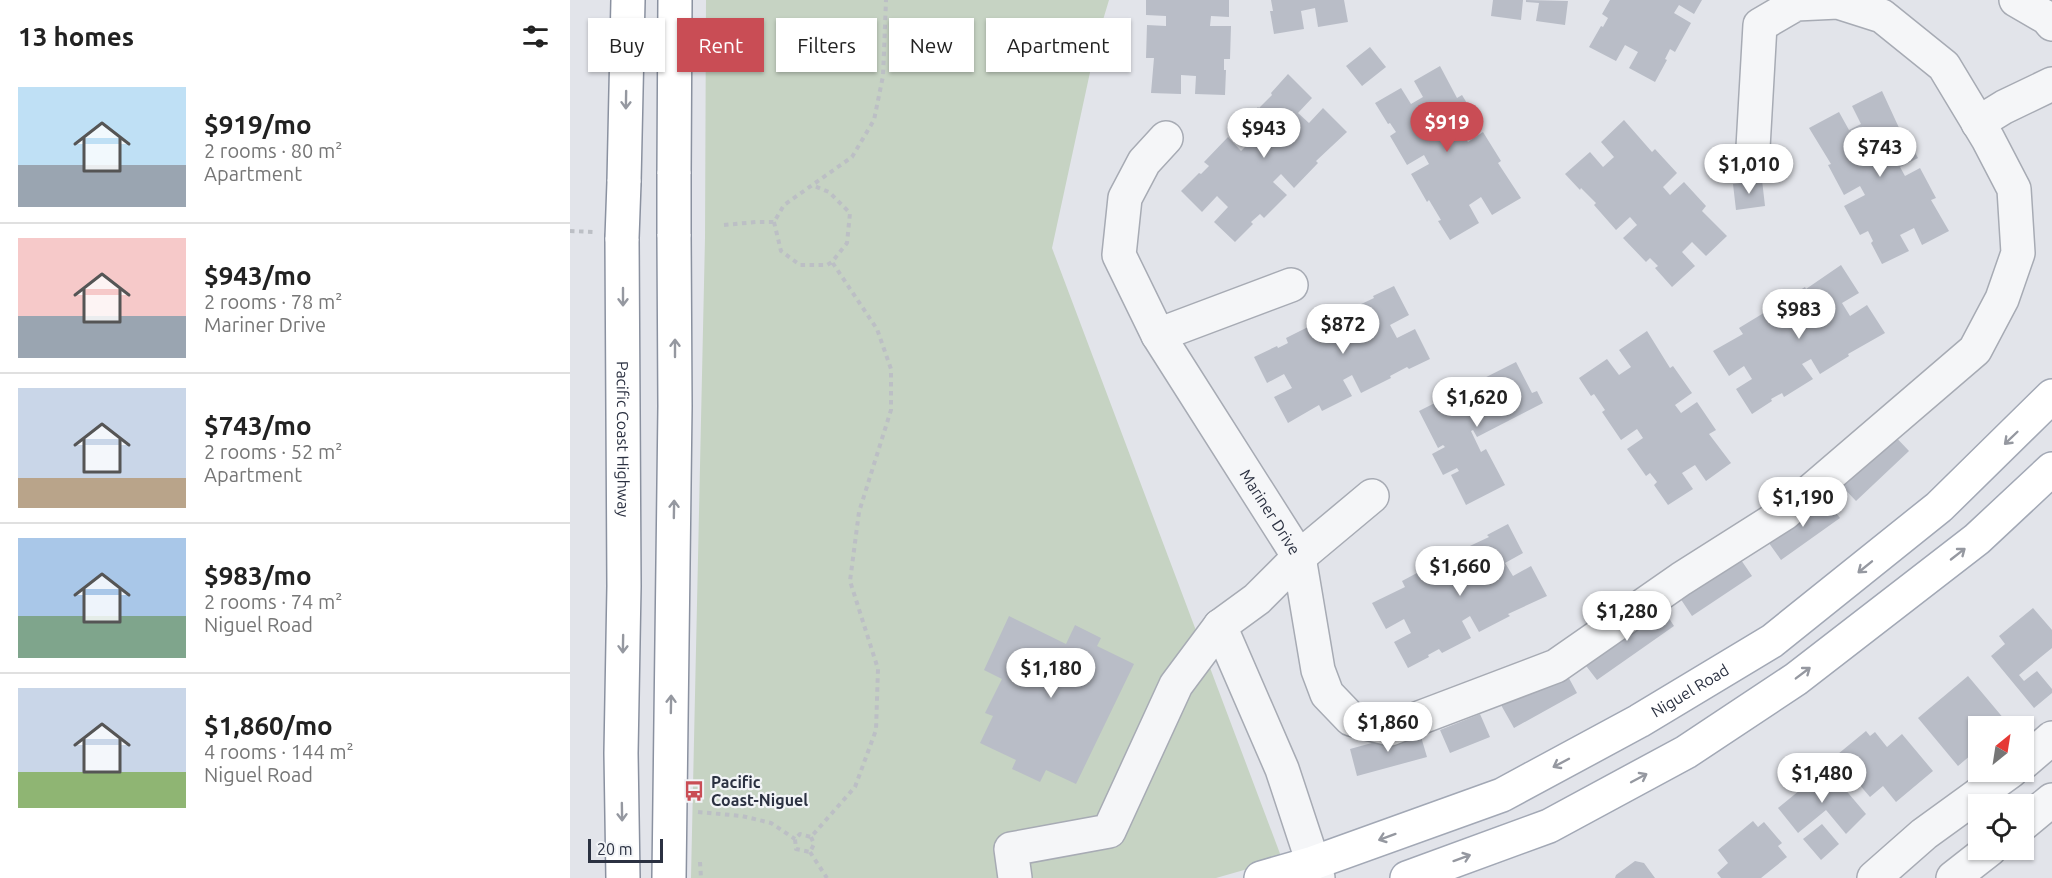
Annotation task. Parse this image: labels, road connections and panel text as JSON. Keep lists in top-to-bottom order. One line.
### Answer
{"streets":{"main road":["Pacific Coast Highway","Niguel Road"],"street":["Mariner Drive"]},"places":{"bus stop":["Pacific Coast-Niguel"]},"scale_bar":"20 m","north":"top right","page":{"heading":"13 homes","chip":["Buy","Rent","Filters","New","Apartment"],"list":[{"name":"$919/mo","note":"2 rooms · 80 m² · Apartment"},{"name":"$943/mo","note":"2 rooms · 78 m² · Mariner Drive"},{"name":"$743/mo","note":"2 rooms · 52 m² · Apartment"},{"name":"$983/mo","note":"2 rooms · 74 m² · Niguel Road"},{"name":"$1,860/mo","note":"4 rooms · 144 m² · Niguel Road"}],"price":["$919","$943","$743","$1,010","$983","$872","$1,620","$1,190","$1,660","$1,280","$1,180","$1,860","$1,480"],"scale":"20 m"}}
